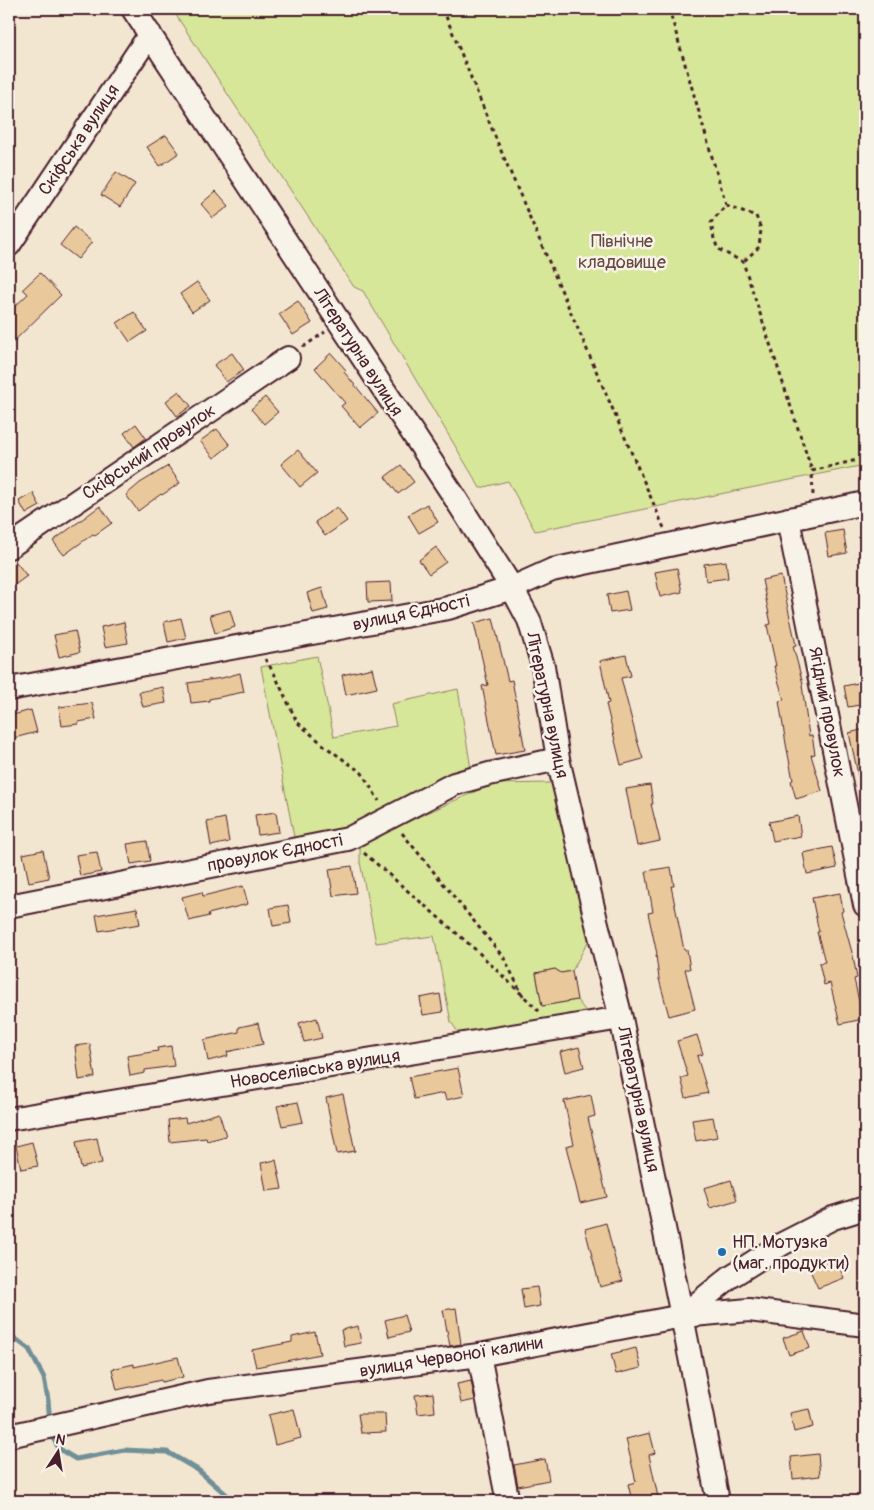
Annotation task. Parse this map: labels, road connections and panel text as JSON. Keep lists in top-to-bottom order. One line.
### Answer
{"streets":{"street":["Скіфська вулиця","Літературна вулиця","Скіфський провулок","вулиця Єдності","Ягідний провулок","провулок Єдності","Новоселівська вулиця","вулиця Червоної калини"]},"crossings":[["Скіфська вулиця","Літературна вулиця"],["Літературна вулиця","вулиця Єдності"],["Літературна вулиця","провулок Єдності"],["Літературна вулиця","Новоселівська вулиця"],["Літературна вулиця","вулиця Червоної калини"],["вулиця Єдності","Ягідний провулок"]],"parks":["Північне кладовище"],"places":["НП. Мотузка (маг. продукти)"],"north":"top"}
